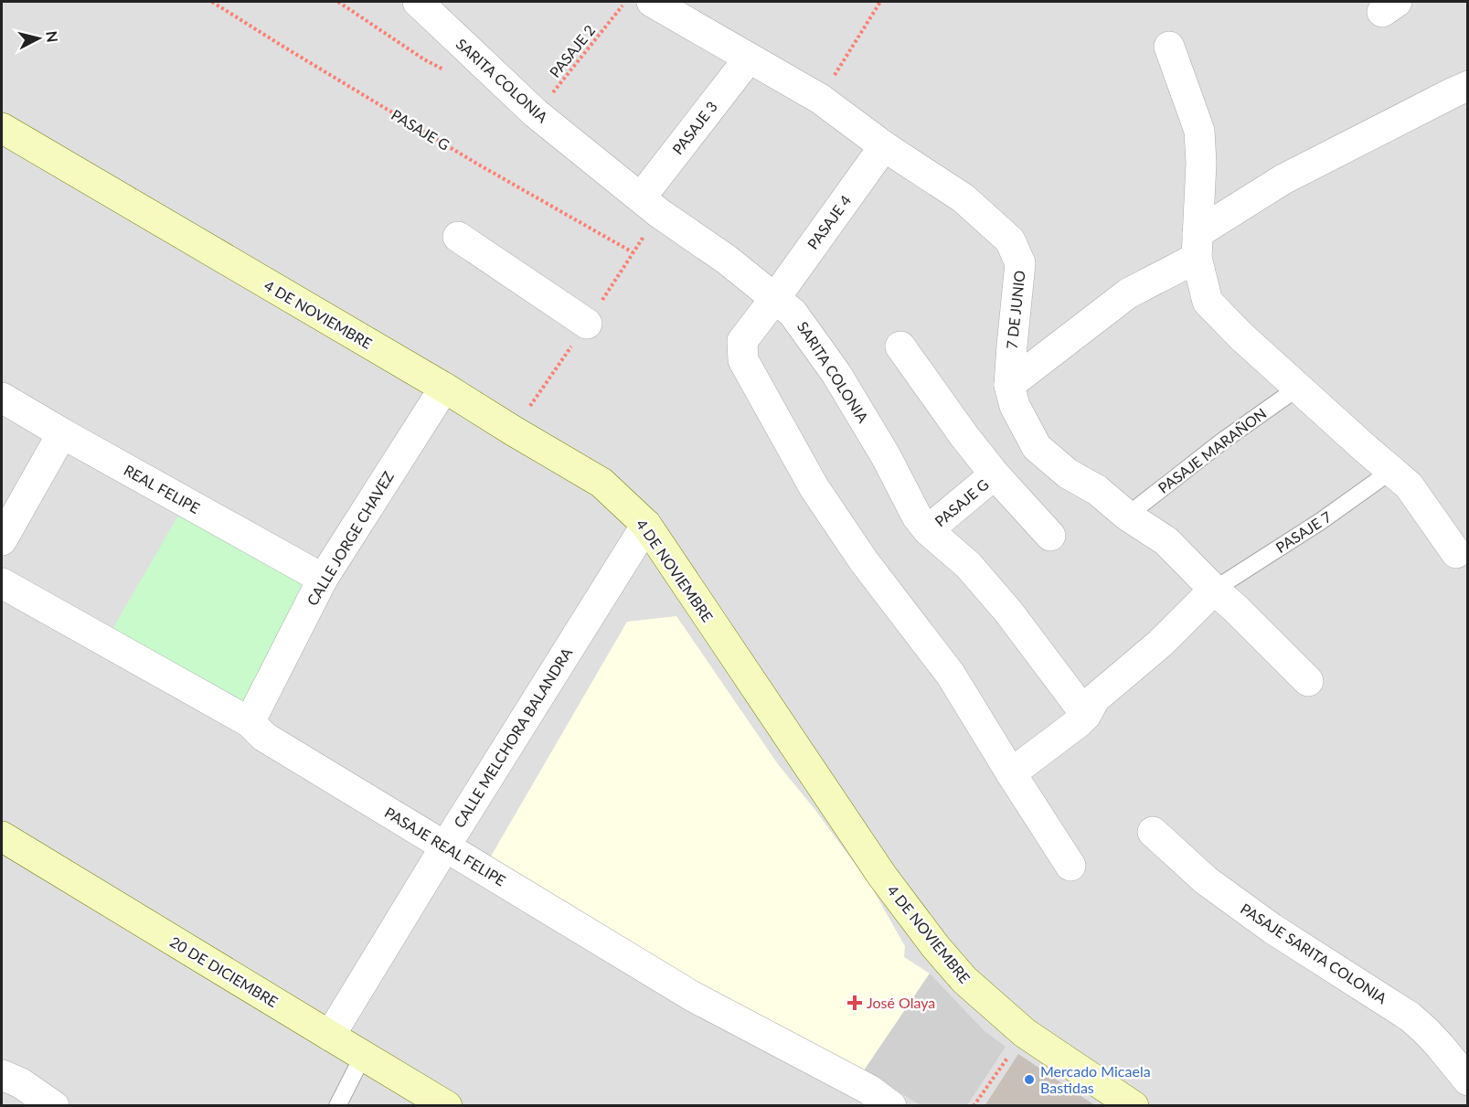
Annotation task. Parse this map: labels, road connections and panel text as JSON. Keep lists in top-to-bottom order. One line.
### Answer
{"streets":{"street":["SARITA COLONIA","PASAJE 3","PASAJE G","PASAJE 4","7 DE JUNIO","4 DE NOVIEMBRE","REAL FELIPE","CALLE JORGE CHAVEZ","CALLE MELCHORA BALANDRA","PASAJE REAL FELIPE","PASAJE SARITA COLONIA","20 DE DICIEMBRE"],"lane":["PASAJE MARAÑON","PASAJE 7"],"path":["PASAJE 2"]},"crossings":[["PASAJE 2","SARITA COLONIA"],["SARITA COLONIA","PASAJE 3"],["SARITA COLONIA","PASAJE G"],["SARITA COLONIA","PASAJE 4"],["PASAJE 3","7 DE JUNIO"],["PASAJE 4","7 DE JUNIO"],["7 DE JUNIO","PASAJE MARAÑON"],["7 DE JUNIO","PASAJE 7"],["4 DE NOVIEMBRE","CALLE JORGE CHAVEZ"],["4 DE NOVIEMBRE","CALLE MELCHORA BALANDRA"],["REAL FELIPE","CALLE JORGE CHAVEZ"],["CALLE JORGE CHAVEZ","PASAJE REAL FELIPE"],["CALLE MELCHORA BALANDRA","PASAJE REAL FELIPE"],["CALLE MELCHORA BALANDRA","20 DE DICIEMBRE"]],"places":{"health":["José Olaya"],"other":["Mercado Micaela Bastidas"]},"north":"right"}
